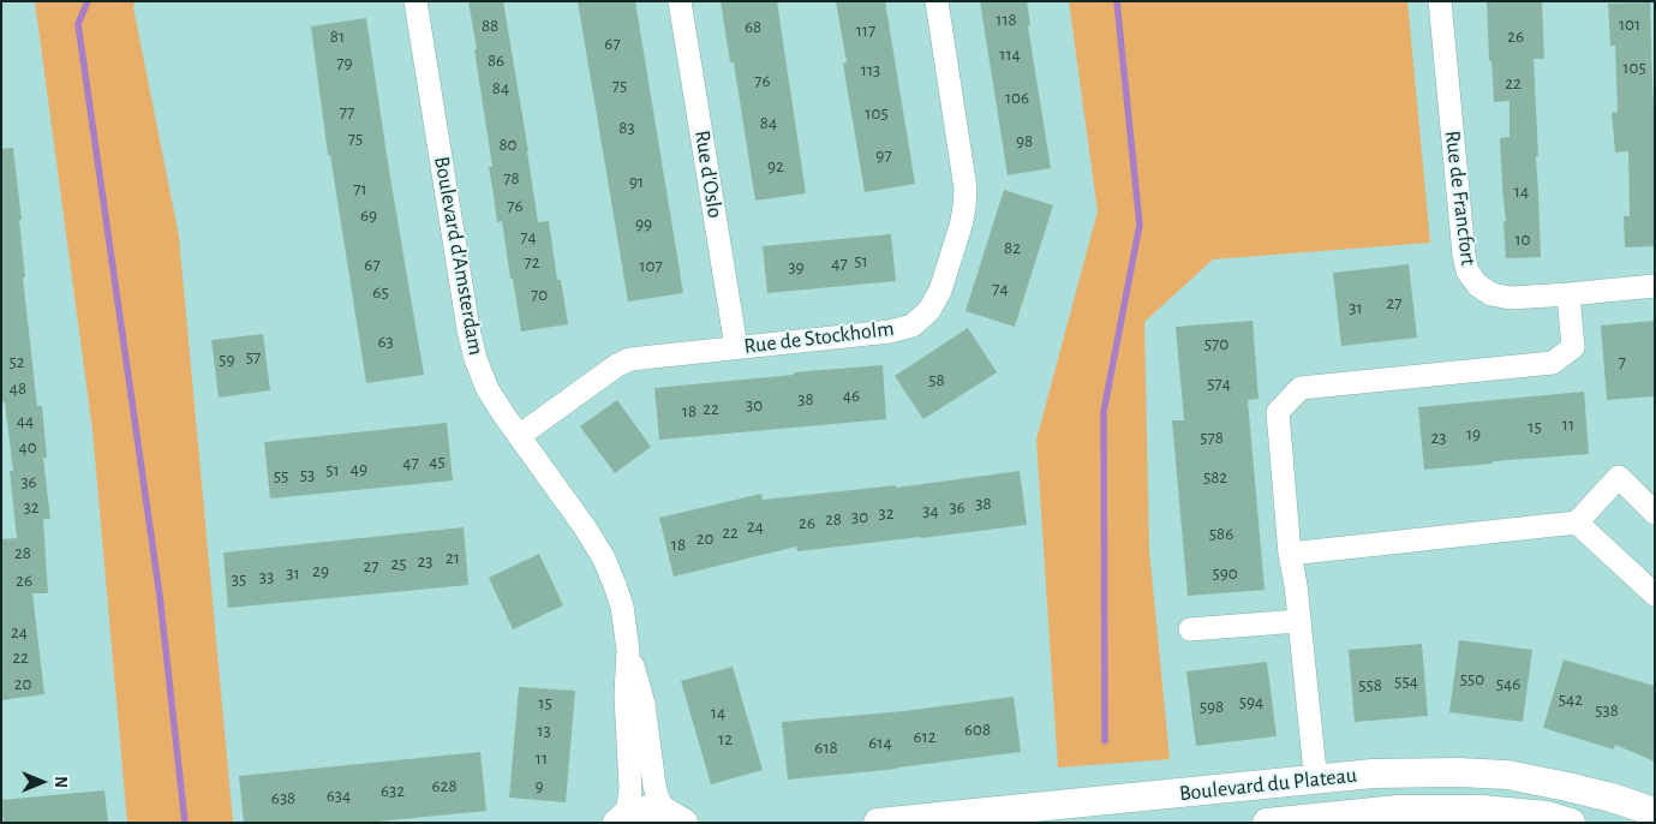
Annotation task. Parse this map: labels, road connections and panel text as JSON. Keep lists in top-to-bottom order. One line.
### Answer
{"streets":{"main road":["Boulevard du Plateau"],"street":["Rue d'Oslo","Rue de Francfort","Boulevard d'Amsterdam","Rue de Stockholm"]},"crossings":[["Rue d'Oslo","Rue de Stockholm"],["Boulevard d'Amsterdam","Rue de Stockholm"]],"house_numbers":["118","101","88","68","117","81","26","67","114","86","79","105","113","76","22","75","84","106","77","105","84","83","75","98","80","97","92","78","91","71","14","76","69","99","74","10","82","51","72","47","67","107","39","74","65","70","27","31","63","570","57","59","52","7","58","574","48","46","38","30","22","18","44","11","15","19","578","23","40","45","47","49","51","53","55","582","36","38","32","36","34","32","30","28","26","24","22","586","20","18","28","21","23","25","27","29","31","590","33","35","26","24","22","550","554","20","546","558","542","594","15","598","538","14","608","13","612","12","614","618","11","628","9","632","634","638"],"north":"right"}
